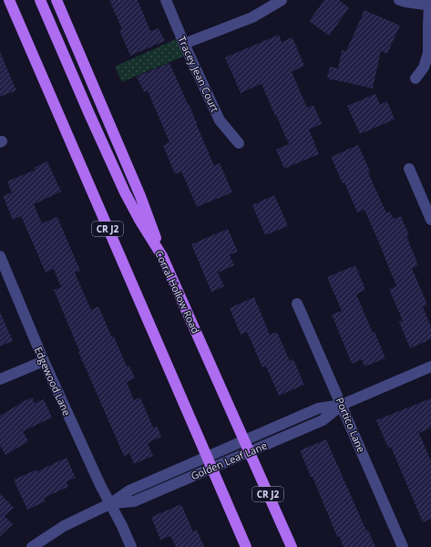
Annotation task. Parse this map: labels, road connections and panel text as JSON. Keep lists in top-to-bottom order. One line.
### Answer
{"streets":{"main road":["CR J2","Corral Hollow Road"],"street":["Tracey Jean Court","Edgewood Lane","Portico Lane","Golden Leaf Lane"]},"crossings":[["CR J2","Golden Leaf Lane"],["Corral Hollow Road","Golden Leaf Lane"],["Edgewood Lane","Golden Leaf Lane"],["Portico Lane","Golden Leaf Lane"]]}
